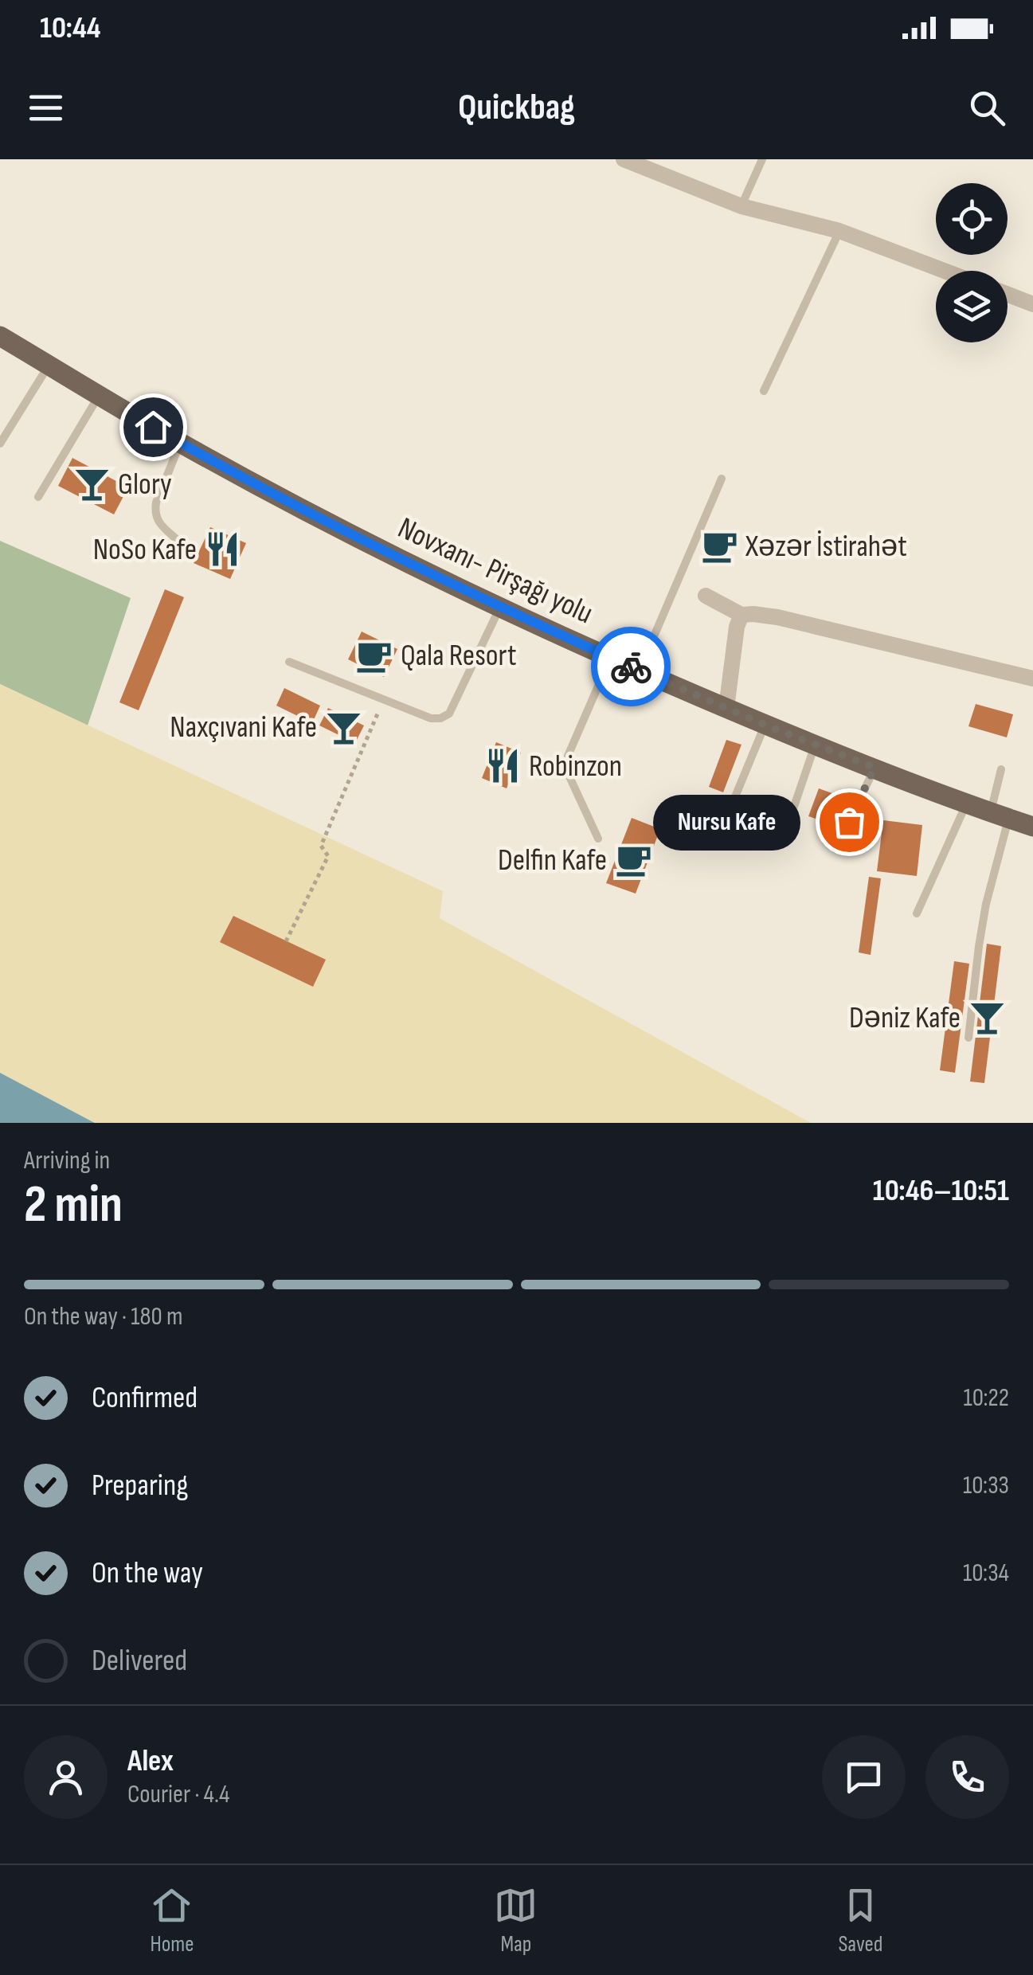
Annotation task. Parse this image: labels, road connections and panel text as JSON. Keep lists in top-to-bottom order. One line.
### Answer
{"streets":{"main road":["Novxanı- Pirşağı yolu"]},"places":{"bar":["Glory","Naxçıvani Kafe","Dəniz Kafe"],"cafe":["Xəzər İstirahət","Qala Resort","Delfin Kafe"],"restaurant":["NoSo Kafe","Robinzon"],"other":["Nursu Kafe"]},"page":{"status":"10:44","header":"Quickbag","bubble":"Nursu Kafe","heading":["2 min","Arriving in","10:46–10:51"],"panel":["Alex","Courier · 4.4"],"bar":"On the way · 180 m","list":[["Confirmed","10:22"],["Preparing","10:33"],["On the way","10:34"],"Delivered"],"tabs":["Home","Map","Saved"]}}
